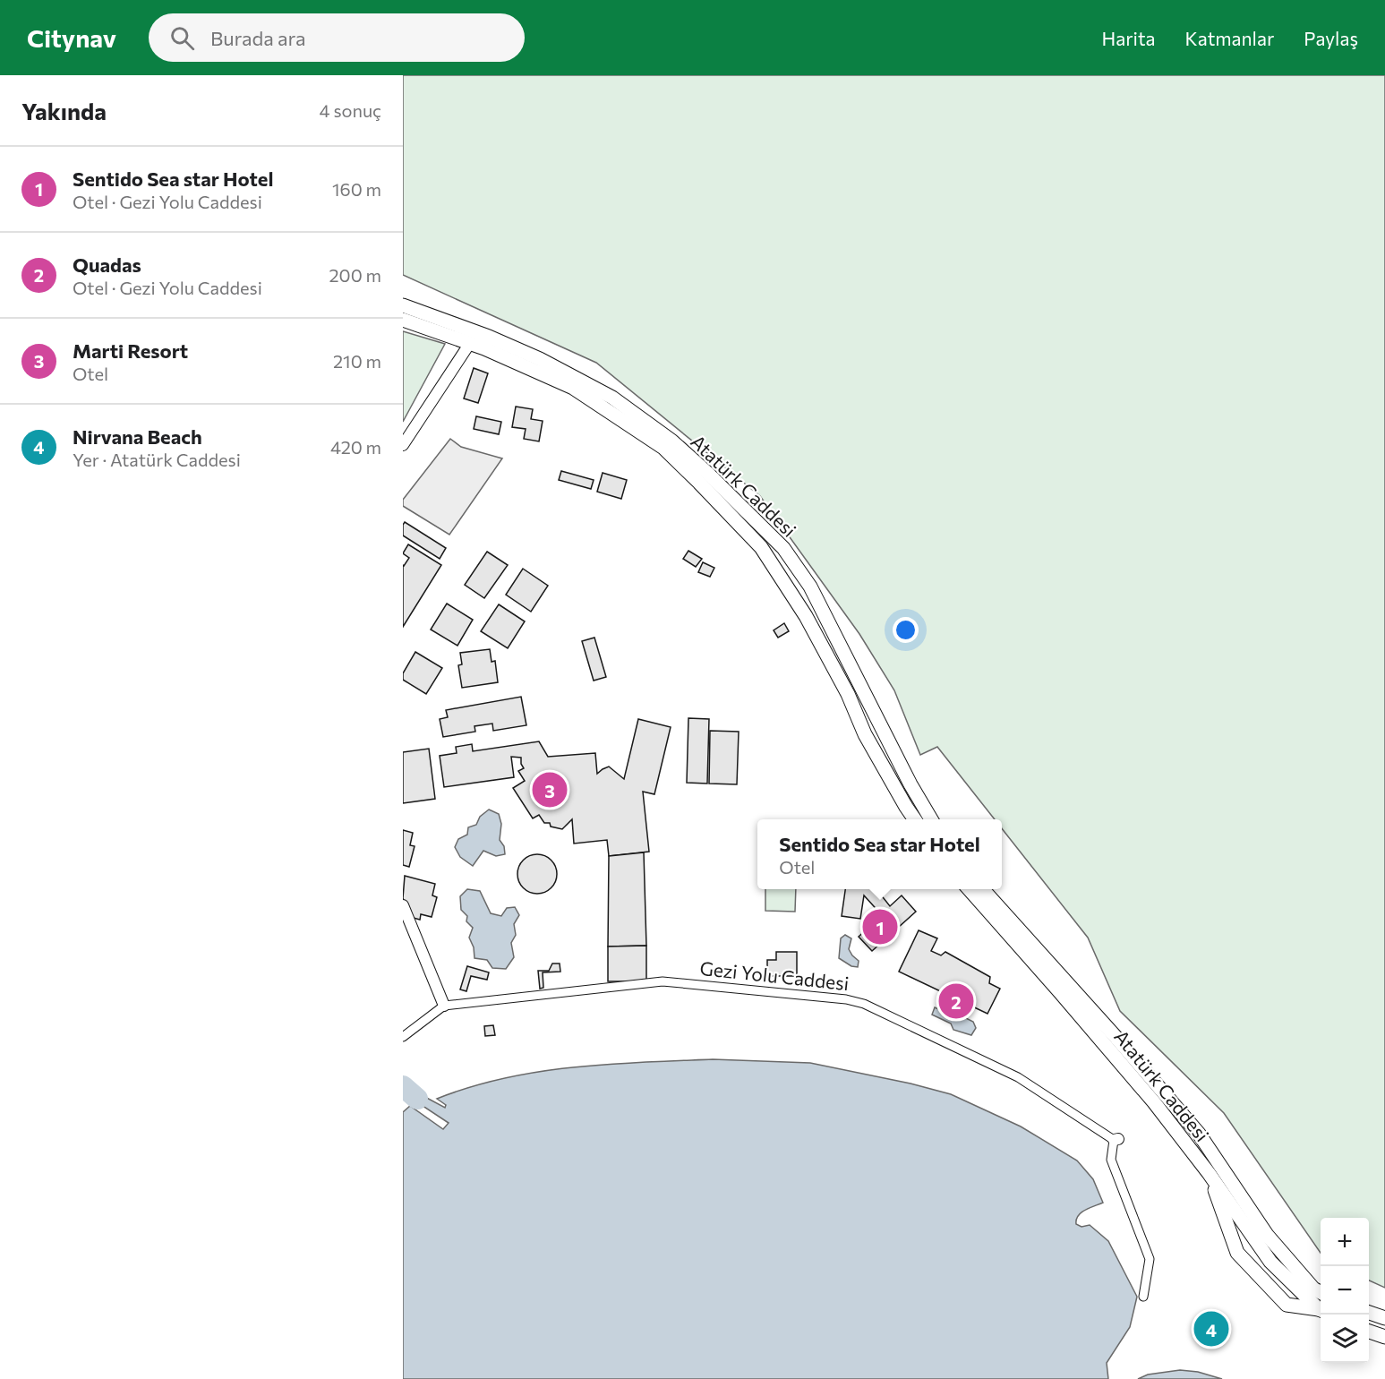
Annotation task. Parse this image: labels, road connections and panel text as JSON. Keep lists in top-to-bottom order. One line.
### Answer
{"streets":{"street":["Atatürk Caddesi","Gezi Yolu Caddesi"]},"page":{"header":"Citynav","search":"Burada ara","nav":["Harita","Katmanlar","Paylaş"],"heading":["Yakında","4 sonuç"],"list":[{"mark":"1","name":"Sentido Sea star Hotel","note":"Otel · Gezi Yolu Caddesi","value":"160 m"},{"mark":"2","name":"Quadas","note":"Otel · Gezi Yolu Caddesi","value":"200 m"},{"mark":"3","name":"Marti Resort","note":"Otel","value":"210 m"},{"mark":"4","name":"Nirvana Beach","note":"Yer · Atatürk Caddesi","value":"420 m"}],"pins":["3","1","2","4"],"popup":["Sentido Sea star Hotel","Otel"],"map_buttons":["+","−"]}}
